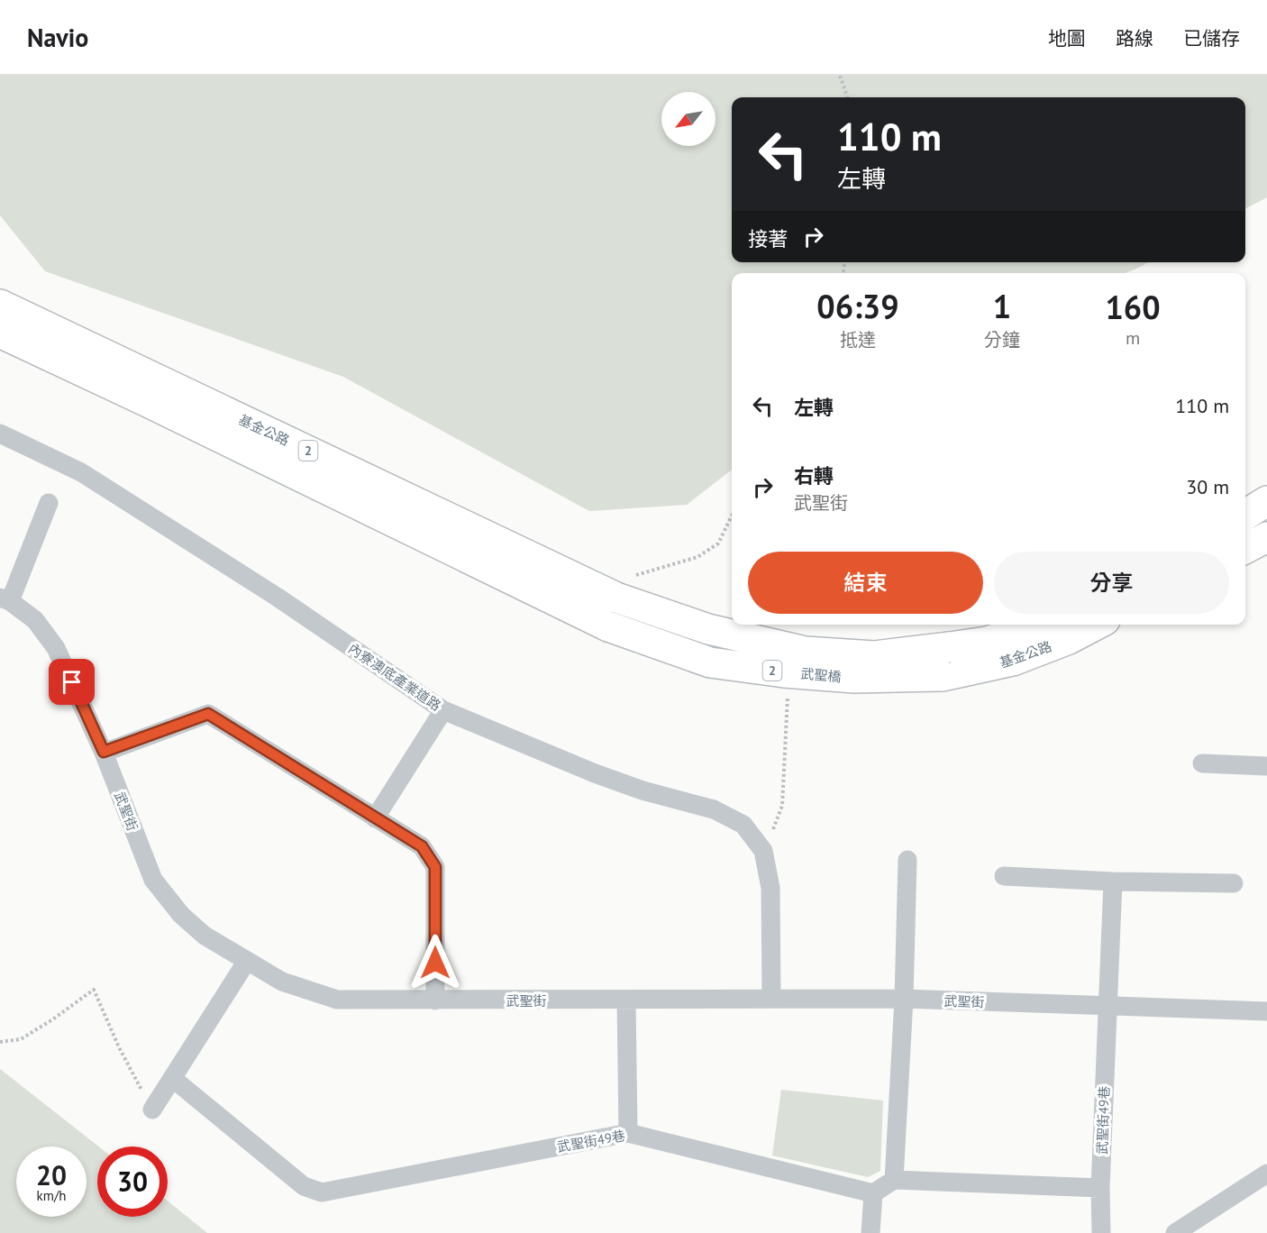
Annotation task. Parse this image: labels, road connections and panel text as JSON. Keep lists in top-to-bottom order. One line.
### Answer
{"streets":{"main road":["基金公路","2","武聖橋"],"street":["內寮澳底產業道路","武聖街","武聖街49巷"]},"crossings":[["基金公路","武聖橋"],["內寮澳底產業道路","武聖街"],["武聖街","武聖街49巷"]],"north":"bottom left","page":{"header":"Navio","nav":["地圖","路線","已儲存"],"turn":["110 m","左轉"],"then":"接著","eta":["06:39","抵達","1","分鐘","160","m"],"list":[{"name":"左轉","value":"110 m"},{"name":"右轉","note":"武聖街","value":"30 m"}],"buttons":["結束","分享"],"speed":"20 km/h","limit":"30"}}
